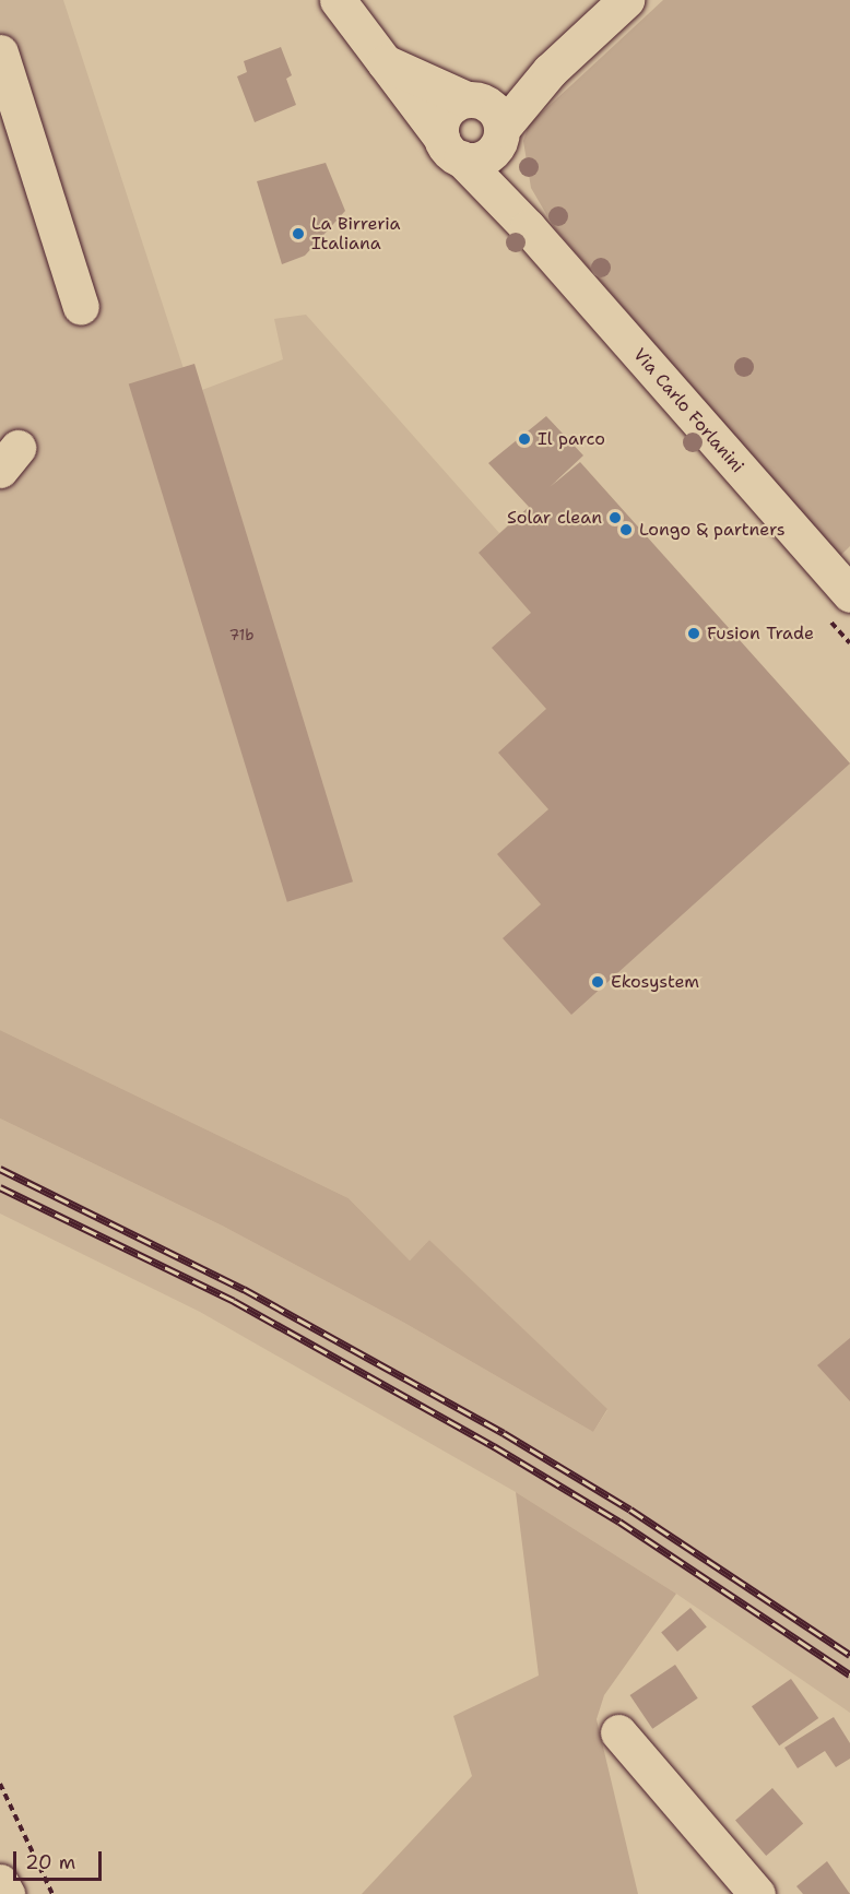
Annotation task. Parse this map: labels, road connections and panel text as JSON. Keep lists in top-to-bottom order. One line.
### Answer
{"streets":{"main road":["Via Carlo Forlanini"]},"places":["La Birreria Italiana","Il parco","Solar clean","Longo & partners","Fusion Trade","Ekosystem"],"house_numbers":["71b"],"scale_bar":"20 m"}
